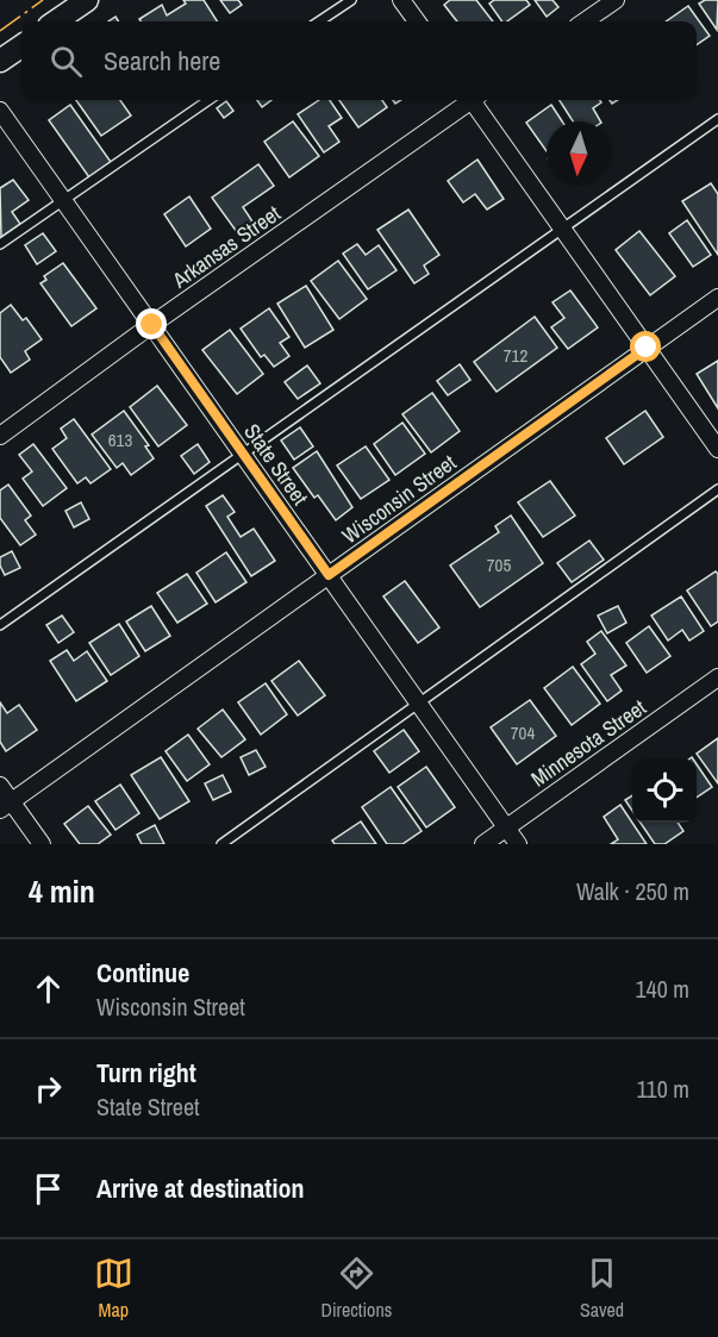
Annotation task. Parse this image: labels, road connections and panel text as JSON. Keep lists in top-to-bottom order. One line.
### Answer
{"streets":{"street":["Arkansas Street","State Street","Wisconsin Street","Minnesota Street"]},"crossings":[["Arkansas Street","State Street"],["State Street","Wisconsin Street"],["State Street","Minnesota Street"]],"house_numbers":["712","613","705","704"],"north":"bottom","page":{"search":"Search here","heading":["4 min","Walk · 250 m"],"list":[["Continue","Wisconsin Street","140 m"],["Turn right","State Street","110 m"],"Arrive at destination"],"nav":["Map","Directions","Saved"]}}
